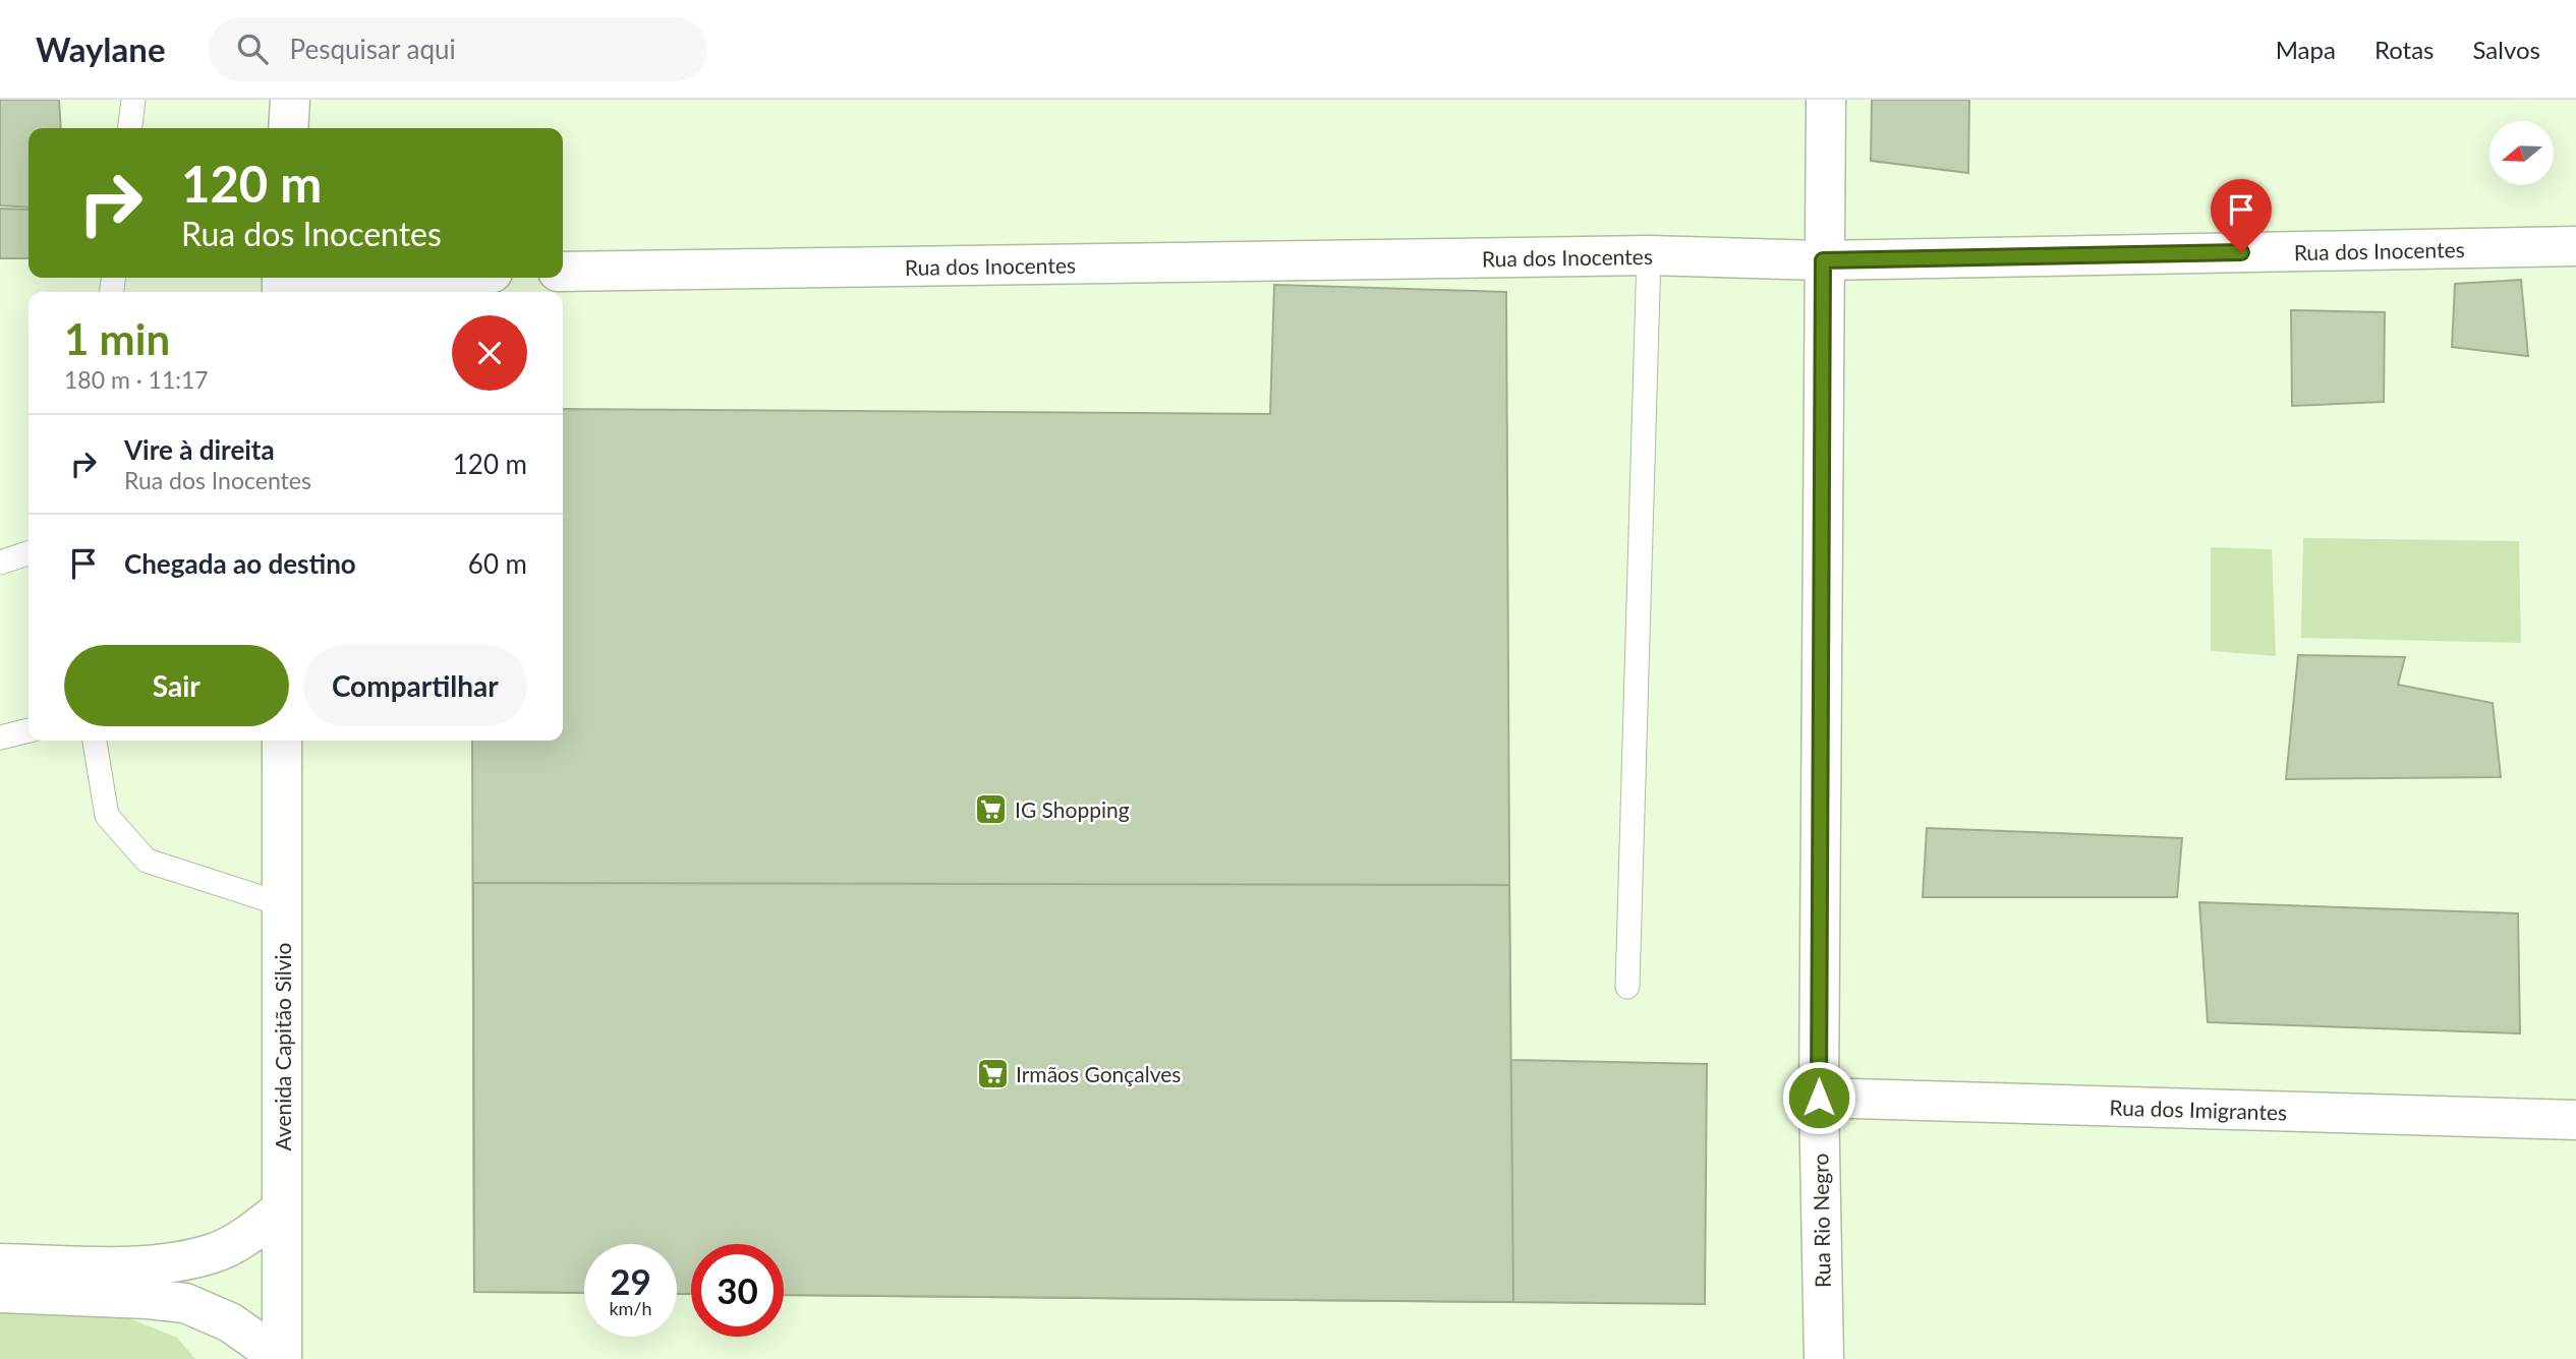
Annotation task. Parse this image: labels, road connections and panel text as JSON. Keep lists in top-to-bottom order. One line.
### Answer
{"streets":{"street":["Rua dos Inocentes","Avenida Capitão Silvio","Rua dos Imigrantes","Rua Rio Negro"]},"crossings":[["Rua dos Inocentes","Rua Rio Negro"],["Rua dos Imigrantes","Rua Rio Negro"]],"places":{"supermarket":["IG Shopping","Irmãos Gonçalves"]},"north":"left","page":{"header":"Waylane","search":"Pesquisar aqui","nav":["Mapa","Rotas","Salvos"],"turn":["120 m","Rua dos Inocentes"],"heading":["1 min","180 m · 11:17"],"list":[{"name":"Vire à direita","note":"Rua dos Inocentes","value":"120 m"},{"name":"Chegada ao destino","value":"60 m"}],"buttons":["Sair","Compartilhar"],"speed":"29 km/h","limit":"30"}}
